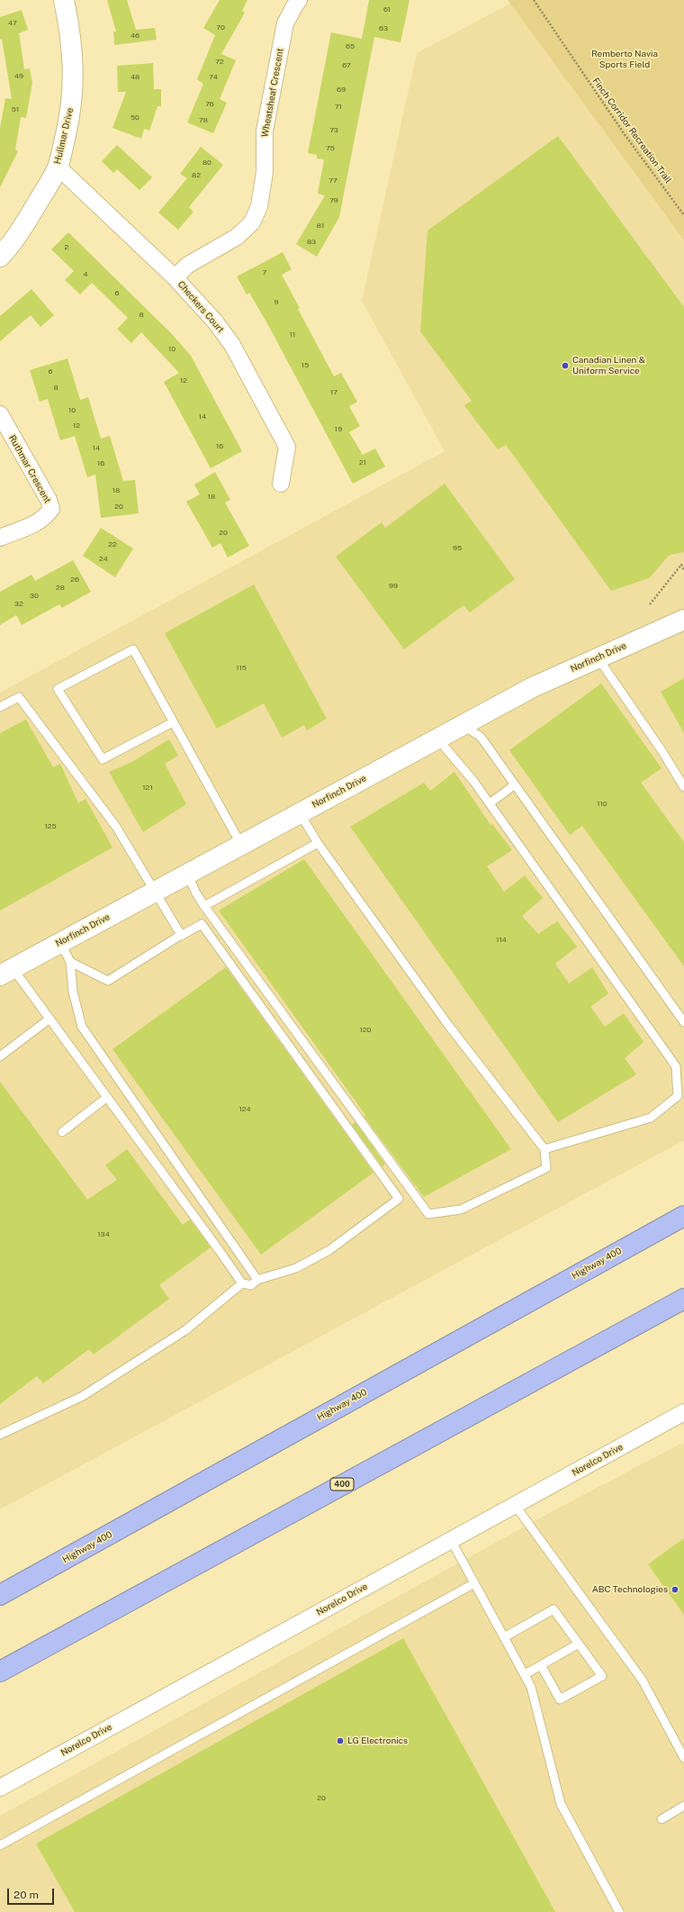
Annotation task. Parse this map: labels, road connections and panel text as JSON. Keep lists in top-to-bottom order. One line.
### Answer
{"streets":{"highway":["Highway 400","400"],"street":["Wheatsheaf Crescent","Hullmar Drive","Checkers Court","Ruthmar Crescent","Norfinch Drive","Norelco Drive"],"path":["Finch Corridor Recreation Trail"]},"crossings":[["Wheatsheaf Crescent","Checkers Court"],["Hullmar Drive","Checkers Court"]],"parks":["Remberto Navia Sports Field"],"places":["Canadian Linen & Uniform Service","ABC Technologies","LG Electronics"],"house_numbers":["61","47","70","63","46","65","72","67","49","48","74","69","76","71","51","50","78","73","75","80","82","77","79","81","83","2","7","4","6","9","8","11","10","15","6","12","8","17","10","14","12","19","16","14","21","16","18","18","20","20","22","95","24","26","99","28","30","32","115","121","110","125","114","120","124","134","20"],"scale_bar":"20 m"}
